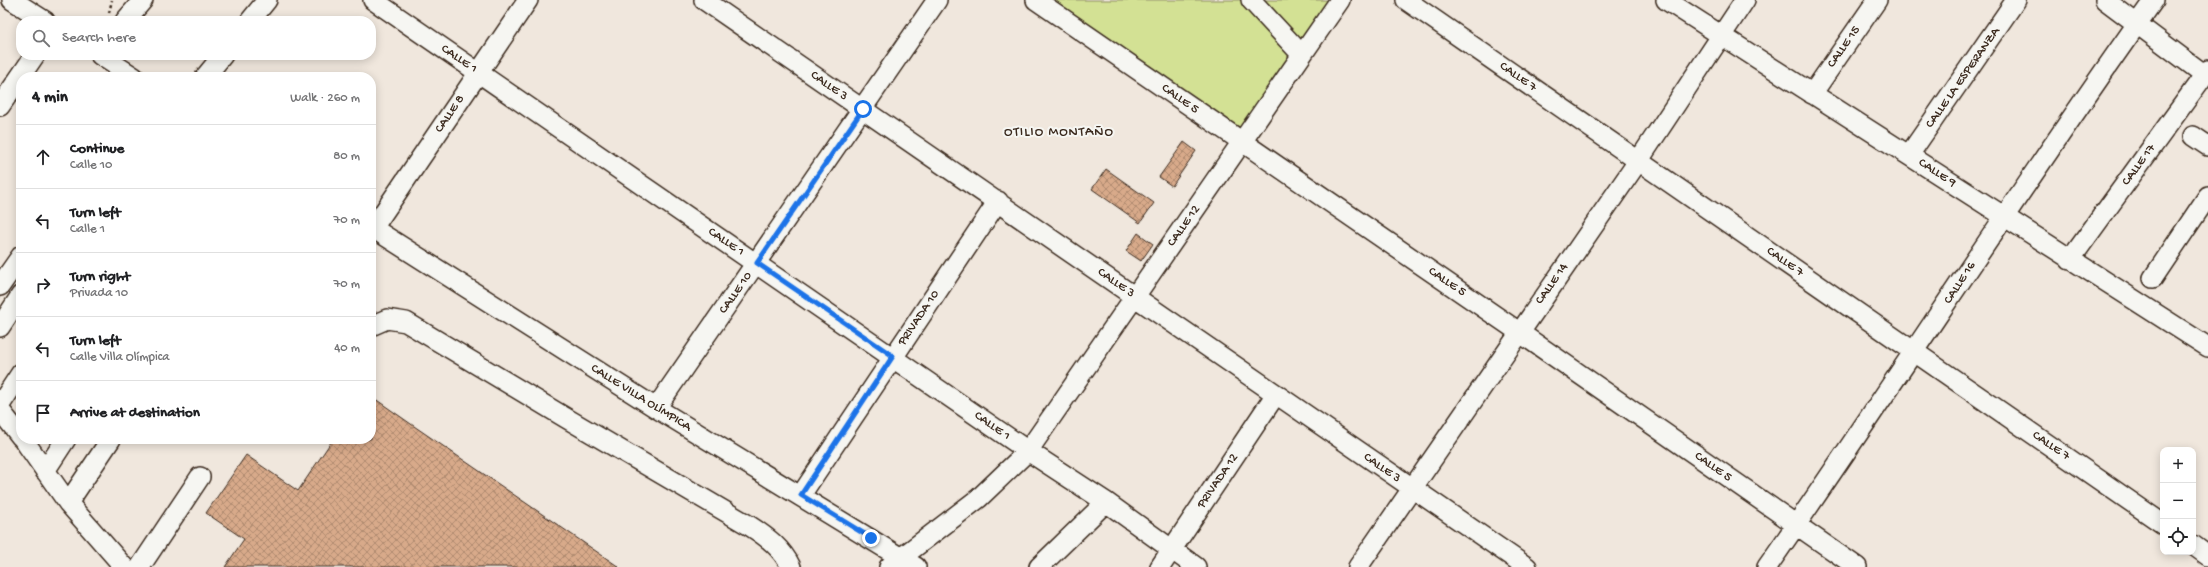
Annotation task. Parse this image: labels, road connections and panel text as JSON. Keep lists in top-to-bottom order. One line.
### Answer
{"streets":{"street":["CALLE 15","CALLE 1","CALLE 7","CALLE LA ESPERANZA","CALLE 3","CALLE 5","CALLE 8","CALLE 17","CALLE 9","CALLE 12","CALLE 16","CALLE 14","CALLE 10","PRIVADA 10","CALLE VILLA OLÍMPICA","PRIVADA 12"]},"crossings":[["CALLE 15","CALLE 9"],["CALLE 1","CALLE 8"],["CALLE 1","CALLE 12"],["CALLE 1","CALLE 10"],["CALLE 1","PRIVADA 10"],["CALLE 1","PRIVADA 12"],["CALLE 7","CALLE 16"],["CALLE 7","CALLE 14"],["CALLE LA ESPERANZA","CALLE 9"],["CALLE 3","CALLE 12"],["CALLE 3","CALLE 14"],["CALLE 3","CALLE 10"],["CALLE 3","PRIVADA 10"],["CALLE 3","PRIVADA 12"],["CALLE 5","CALLE 12"],["CALLE 5","CALLE 16"],["CALLE 5","CALLE 14"],["CALLE 17","CALLE 9"],["CALLE 9","CALLE 16"],["CALLE 9","CALLE 14"],["CALLE 12","CALLE VILLA OLÍMPICA"],["CALLE 10","CALLE VILLA OLÍMPICA"],["PRIVADA 10","CALLE VILLA OLÍMPICA"]],"districts":["OTILIO MONTAÑO"],"page":{"search":"Search here","heading":["4 min","Walk · 260 m"],"list":[["Continue","Calle 10","80 m"],["Turn left","Calle 1","70 m"],["Turn right","Privada 10","70 m"],["Turn left","Calle Villa Olímpica","40 m"],"Arrive at destination"],"map_buttons":["+","−"]}}
